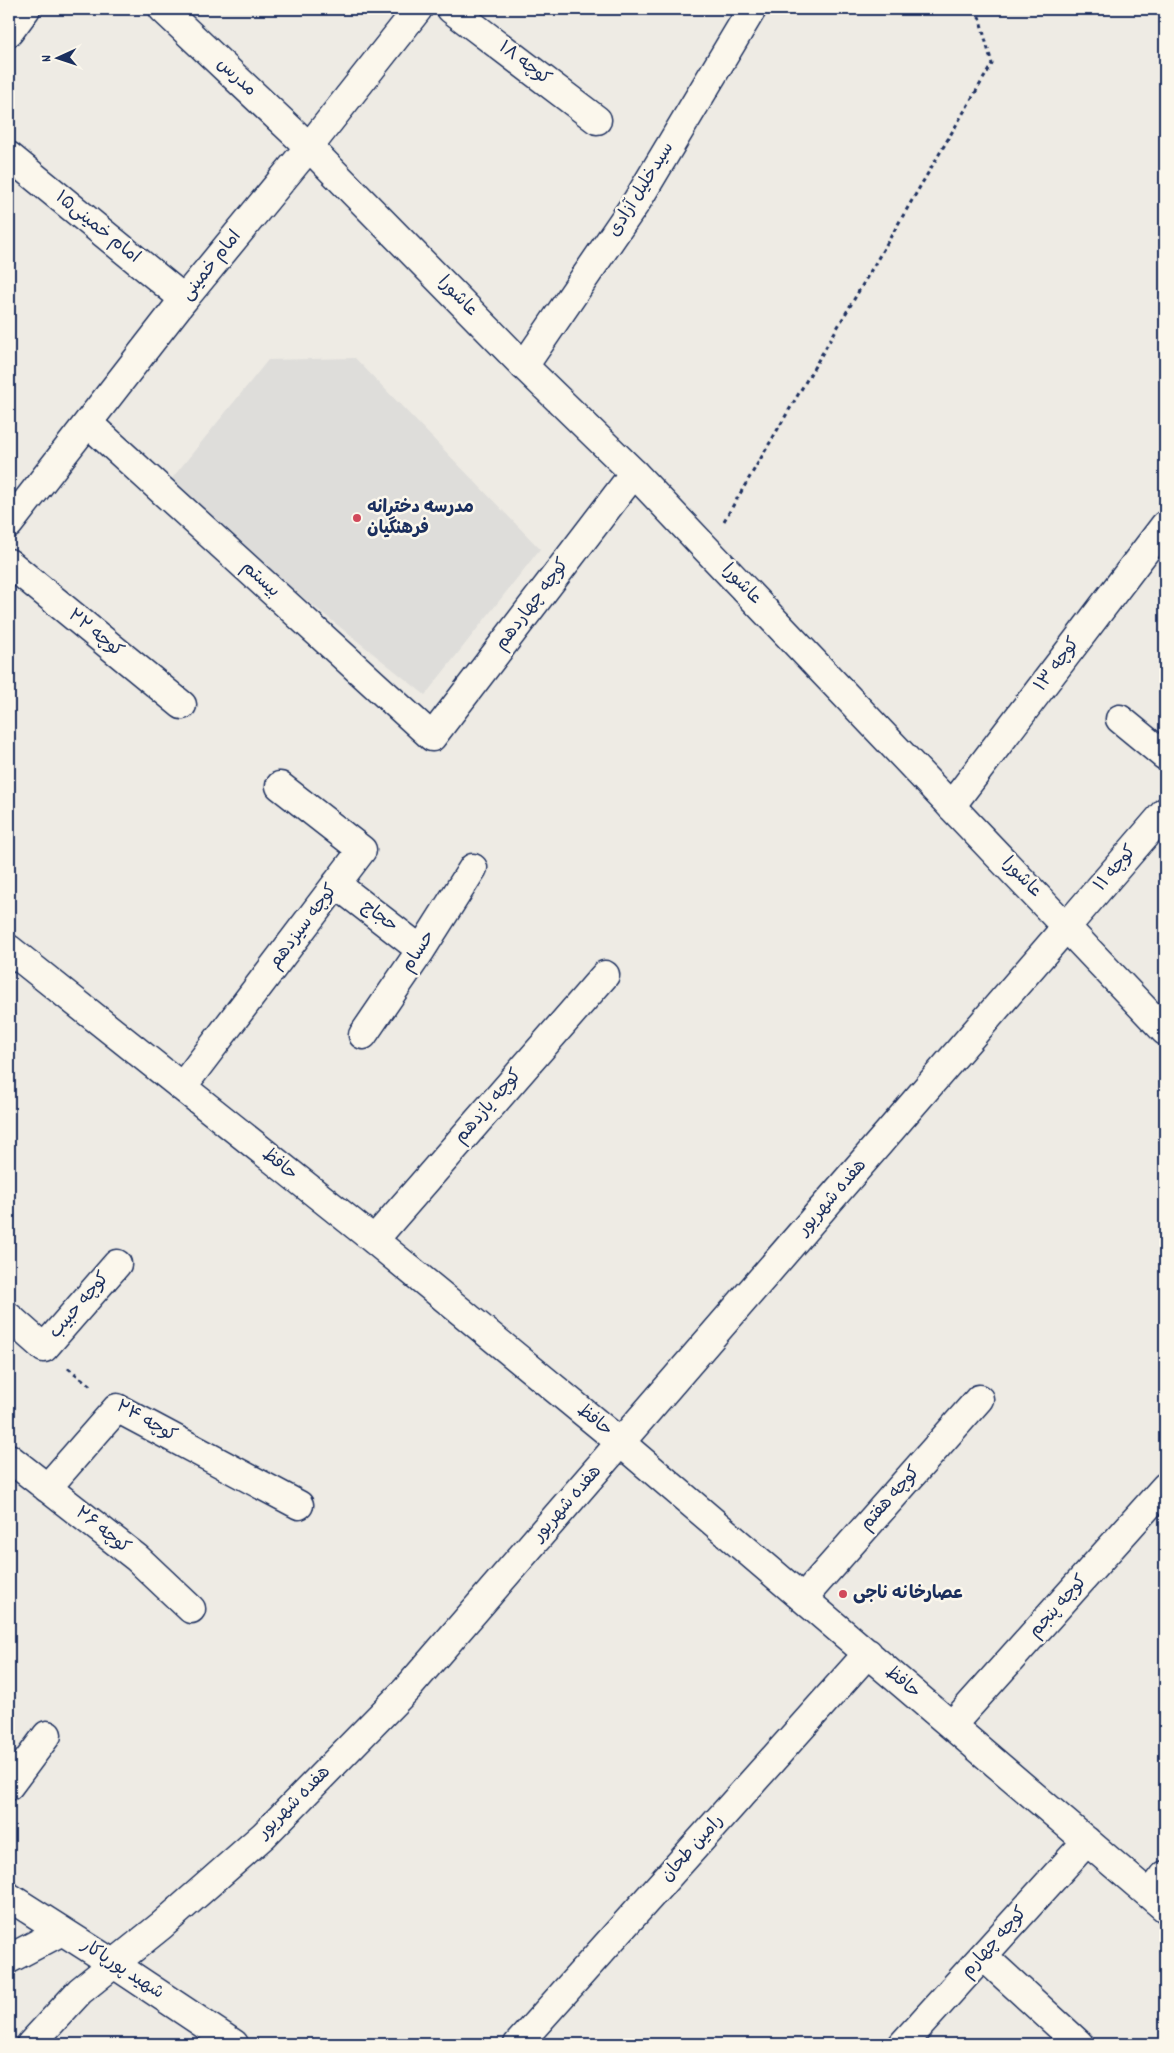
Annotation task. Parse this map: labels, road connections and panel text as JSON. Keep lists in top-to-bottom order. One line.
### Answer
{"streets":{"street":["کوچه ۱۸","مدرس","سیدخلیل آزادی","امام خمینی۱۵","امام خمینی","عاشورا","بیستم","کوچه چهاردهم","کوچه ۲۲","کوچه ۱۳","کوچه ۱۱","حجاج","کوچه سیزدهم","حسام","کوچه یازدهم","حافظ","هفده شهریور","کوچه حبیب","کوچه ۲۴","کوچه هفتم","کوچه ۲۶","کوچه پنجم","رامین طحان","کوچه چهارم","شهید پورپاکار"]},"crossings":[["مدرس","امام خمینی"],["مدرس","عاشورا"],["سیدخلیل آزادی","عاشورا"],["امام خمینی۱۵","امام خمینی"],["امام خمینی","عاشورا"],["امام خمینی","بیستم"],["عاشورا","کوچه چهاردهم"],["عاشورا","کوچه ۱۳"],["عاشورا","کوچه ۱۱"],["عاشورا","هفده شهریور"],["بیستم","کوچه چهاردهم"],["کوچه ۱۱","هفده شهریور"],["حجاج","کوچه سیزدهم"],["حجاج","حسام"],["کوچه سیزدهم","حافظ"],["کوچه یازدهم","حافظ"],["حافظ","هفده شهریور"],["حافظ","کوچه هفتم"],["حافظ","کوچه پنجم"],["حافظ","رامین طحان"],["حافظ","کوچه چهارم"],["هفده شهریور","شهید پورپاکار"],["کوچه حبیب","کوچه ۲۴"]],"places":["مدرسه دخترانه فرهنگیان","عصارخانه ناجی"],"north":"left"}
